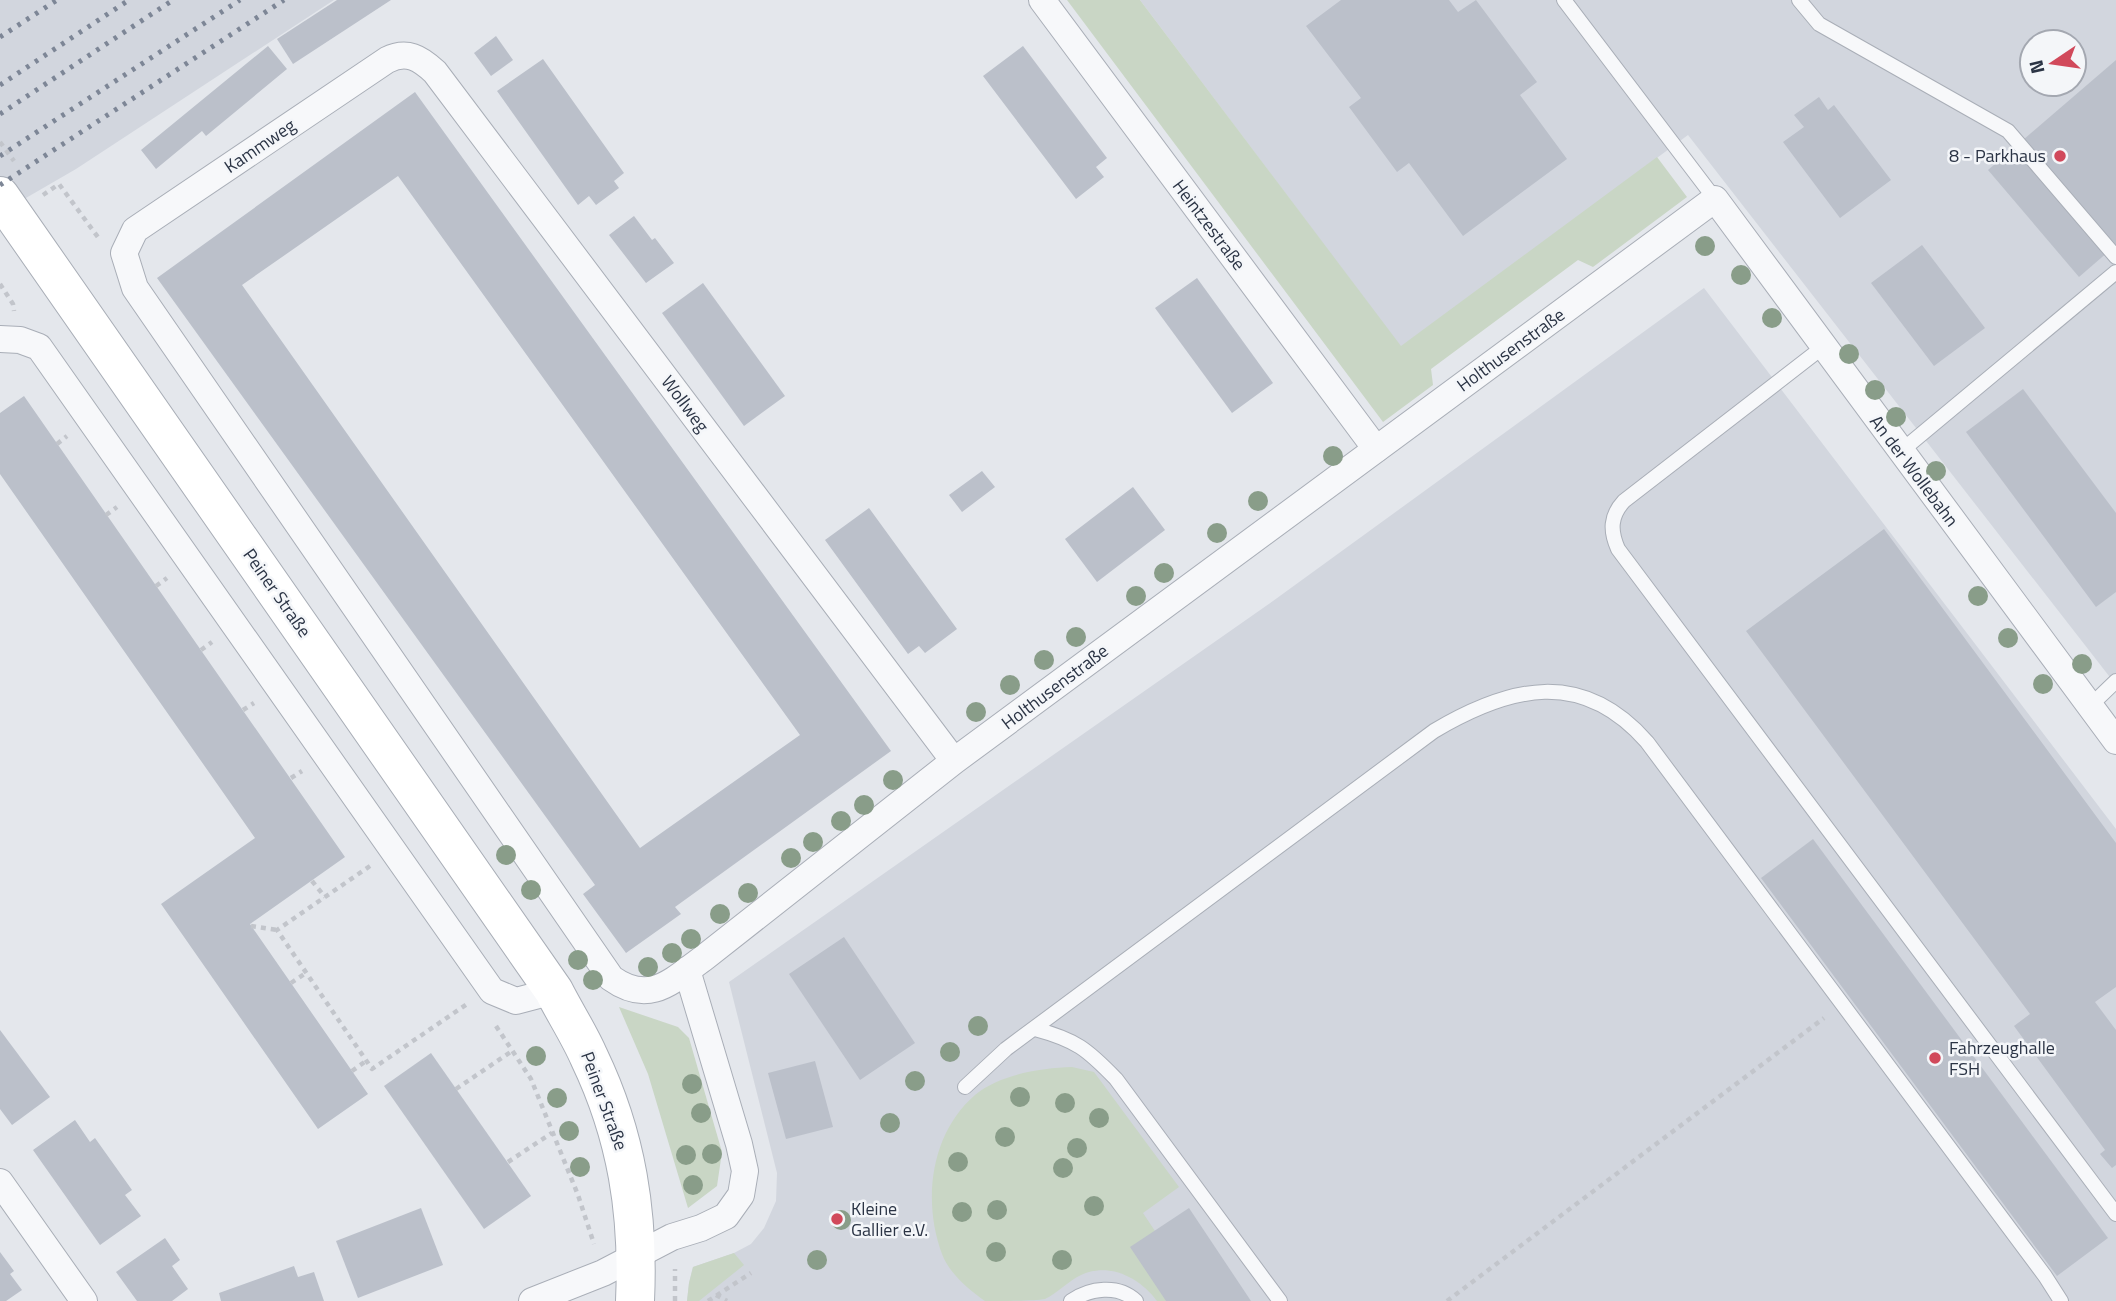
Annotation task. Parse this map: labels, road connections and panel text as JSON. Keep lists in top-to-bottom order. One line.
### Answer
{"streets":{"street":["Kammweg","Heintzestraße","Holthusenstraße","Wollweg","An der Wollebahn","Peiner Straße"]},"crossings":[["Kammweg","Holthusenstraße"],["Kammweg","Wollweg"],["Heintzestraße","Holthusenstraße"],["Holthusenstraße","Wollweg"],["Holthusenstraße","An der Wollebahn"]],"places":["8 - Parkhaus","Fahrzeughalle FSH","Kleine Gallier e.V."],"north":"left"}
